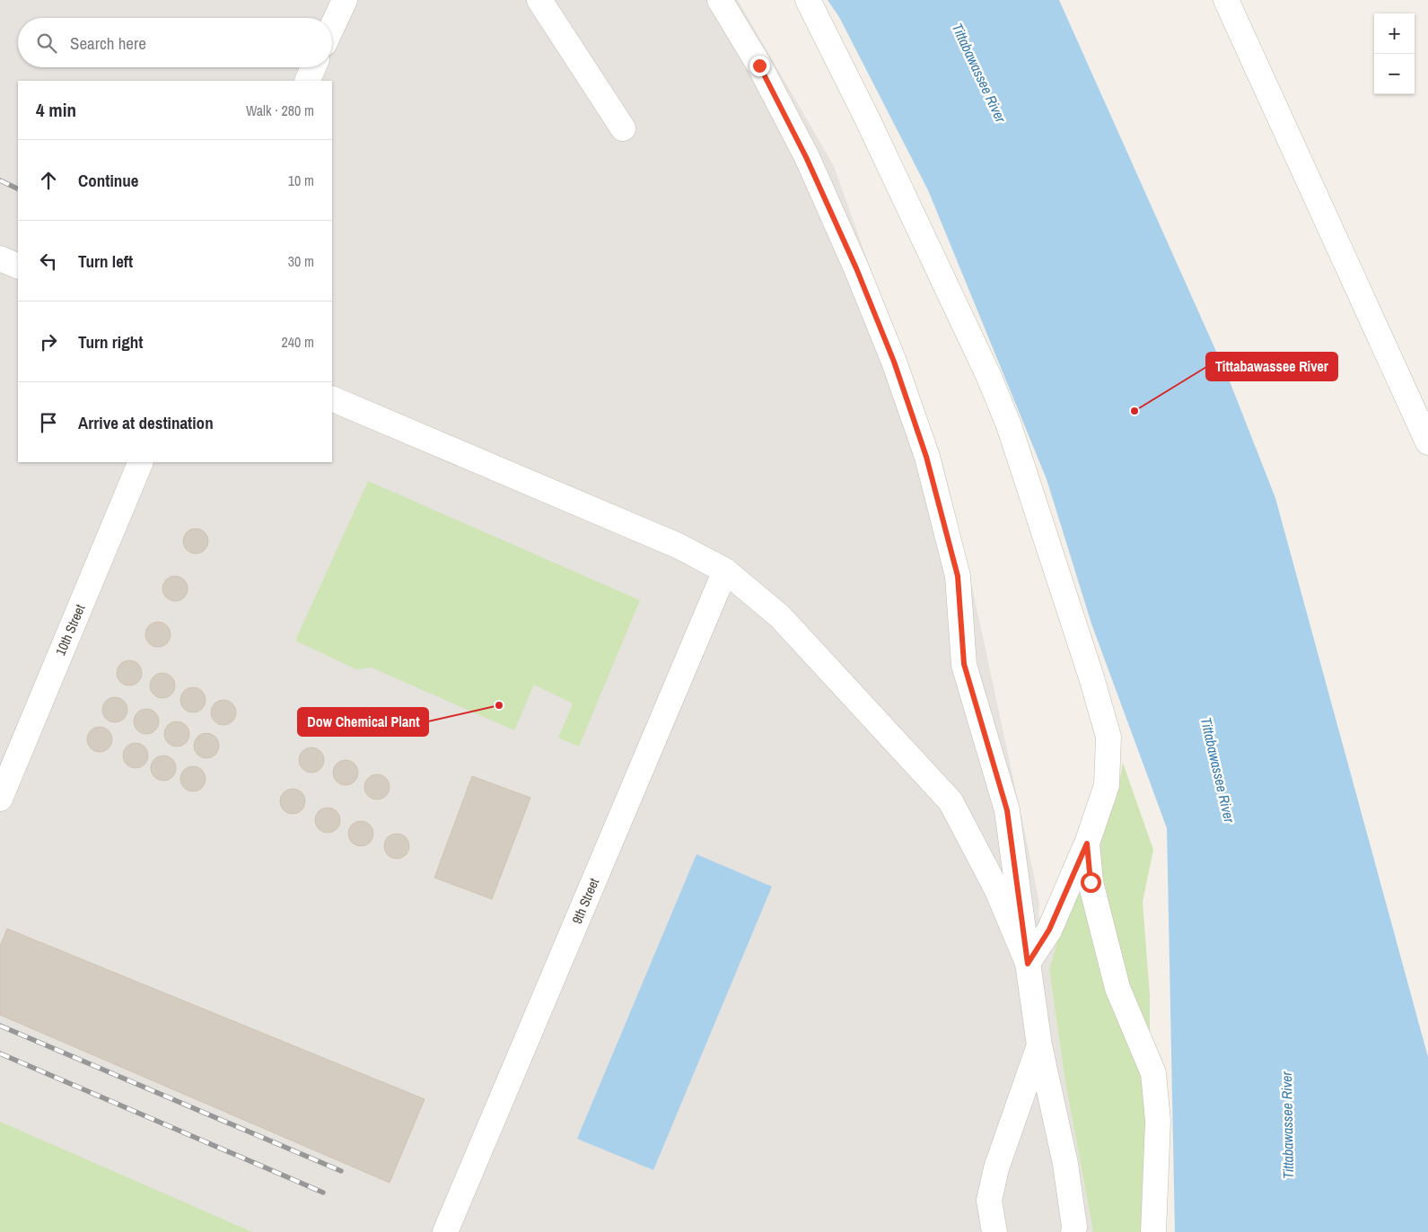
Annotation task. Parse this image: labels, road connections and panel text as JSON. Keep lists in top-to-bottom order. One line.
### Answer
{"streets":{"lane":["10th Street","9th Street"]},"water":["Tittabawassee River"],"places":["Tittabawassee River","Dow Chemical Plant"],"page":{"map_buttons":["+","−"],"search":"Search here","heading":["4 min","Walk · 280 m"],"list":[["Continue","10 m"],["Turn left","30 m"],["Turn right","240 m"],"Arrive at destination"]}}
